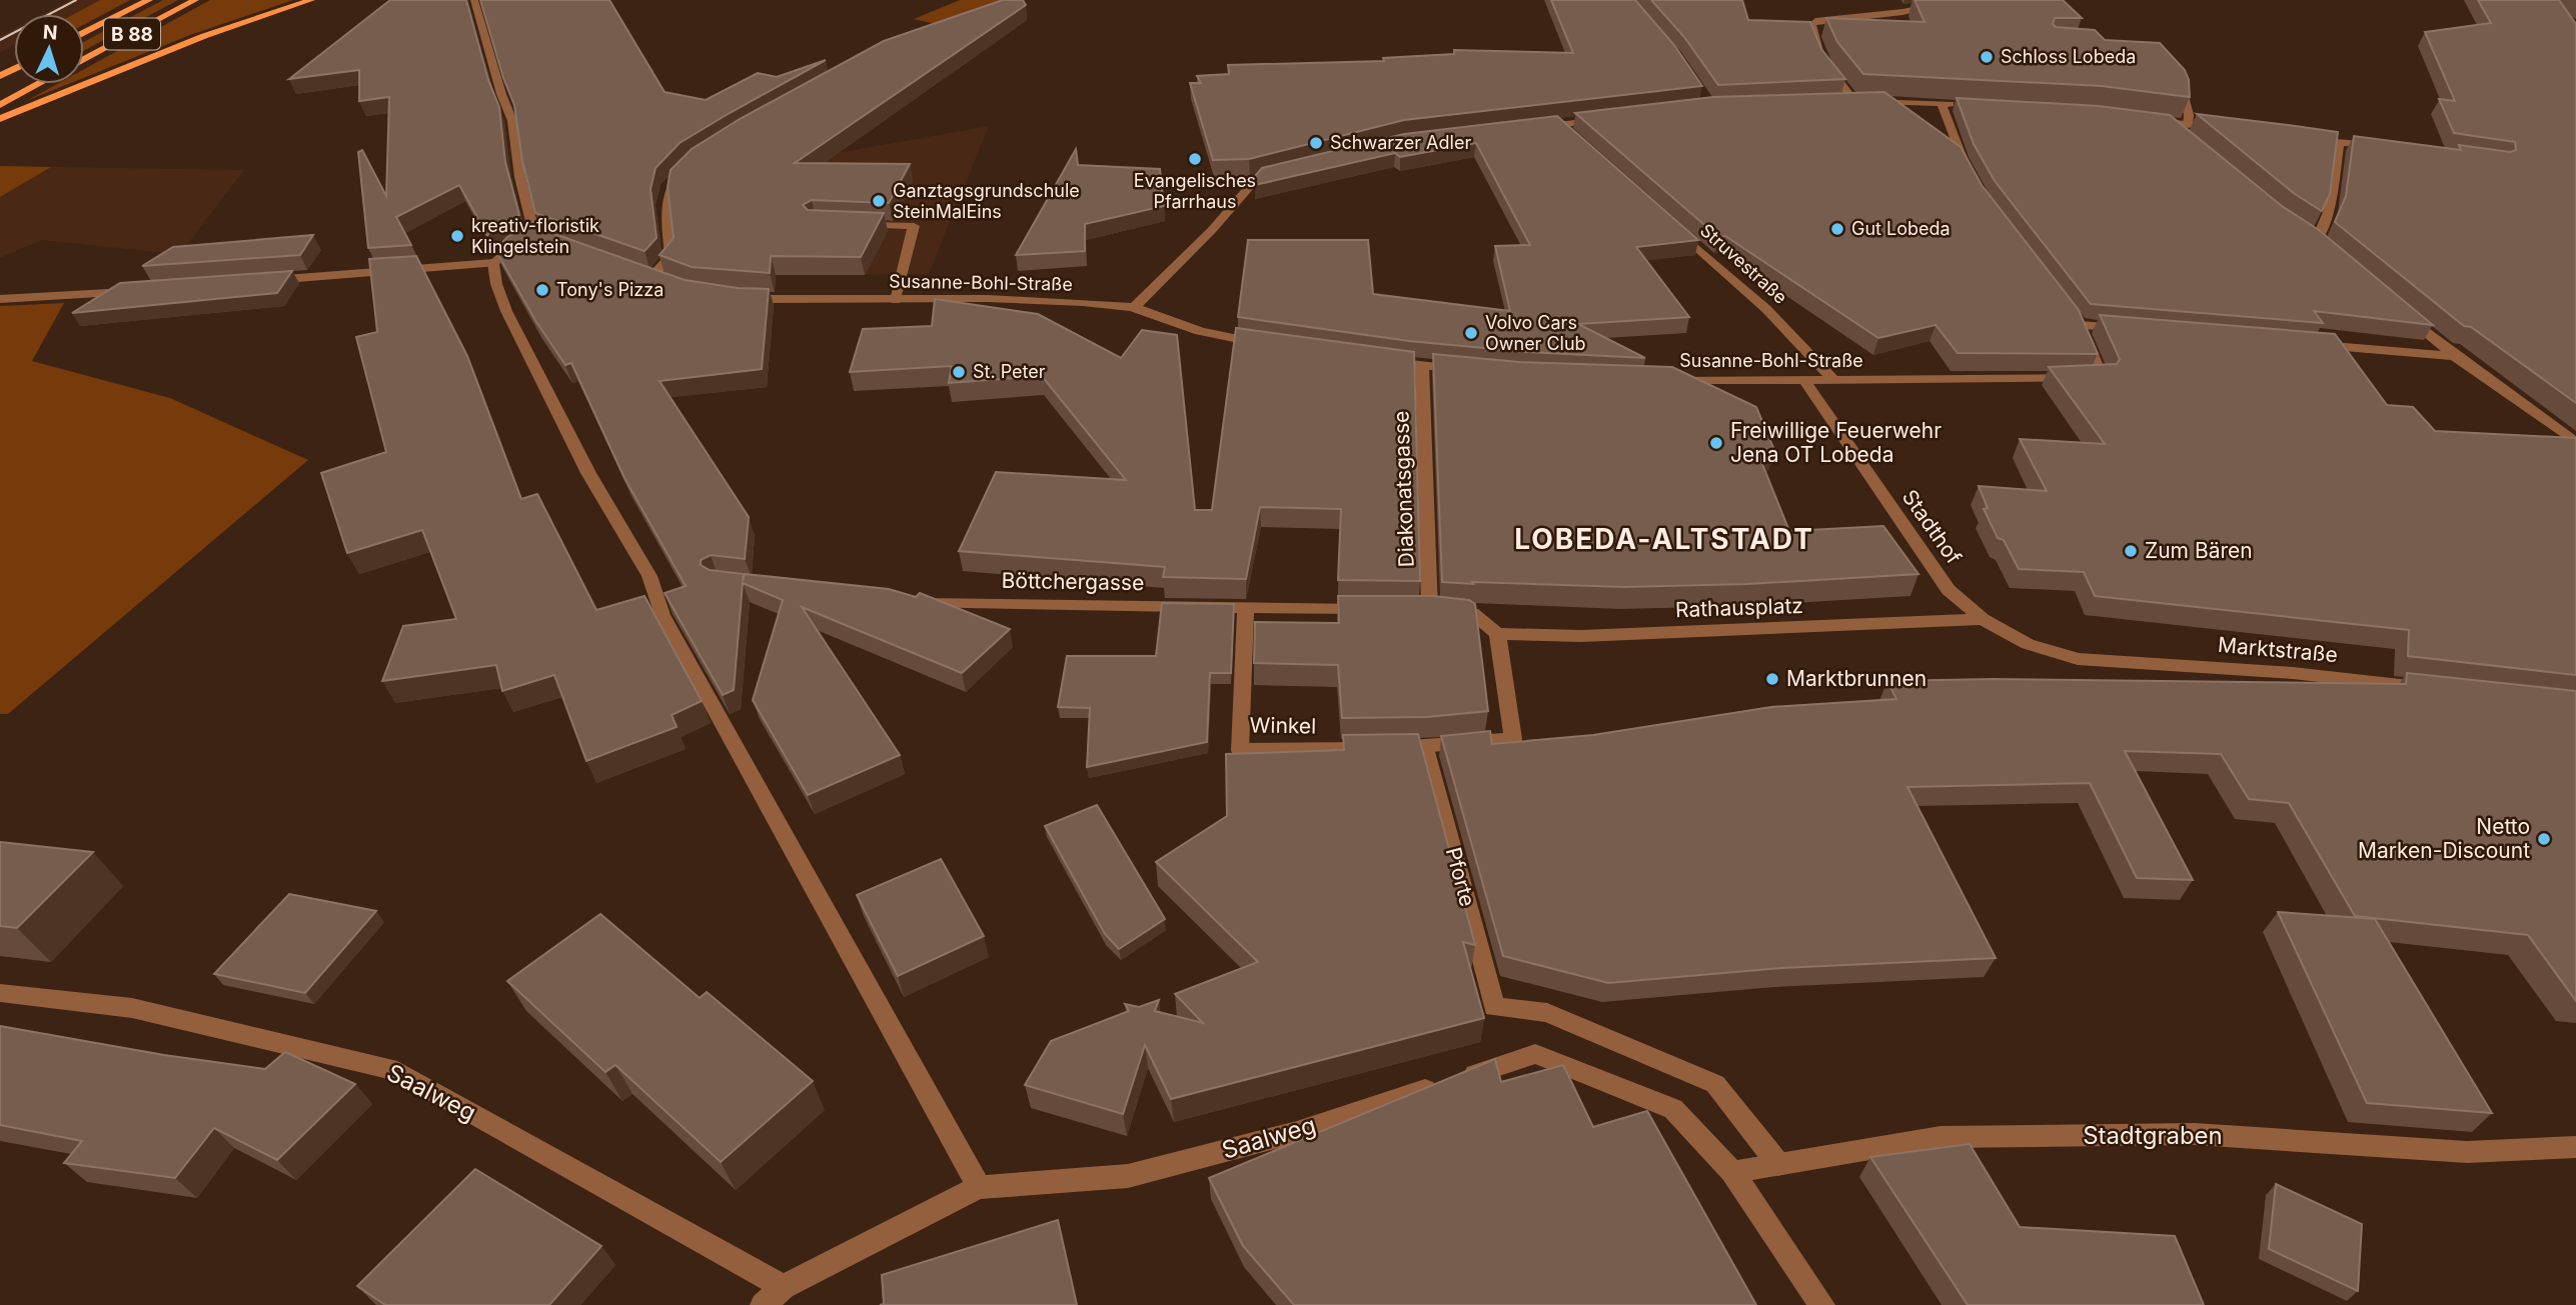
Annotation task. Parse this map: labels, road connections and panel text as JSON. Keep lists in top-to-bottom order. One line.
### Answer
{"streets":{"main road":["B 88"],"street":["Struvestraße","Susanne-Bohl-Straße","Diakonatsgasse","Stadthof","Böttchergasse","Rathausplatz","Marktstraße","Winkel","Pforte","Saalweg","Stadtgraben"]},"crossings":[["Struvestraße","Susanne-Bohl-Straße"],["Susanne-Bohl-Straße","Stadthof"],["Stadthof","Rathausplatz"],["Stadthof","Marktstraße"],["Böttchergasse","Winkel"],["Rathausplatz","Marktstraße"],["Winkel","Pforte"],["Pforte","Stadtgraben"],["Saalweg","Stadtgraben"]],"districts":["LOBEDA-ALTSTADT"],"places":["Schloss Lobeda","Schwarzer Adler","Evangelisches Pfarrhaus","Ganztagsgrundschule SteinMalEins","Gut Lobeda","kreativ-floristik Klingelstein","Tony's Pizza","Volvo Cars Owner Club","St. Peter","Freiwillige Feuerwehr Jena OT Lobeda","Zum Bären","Marktbrunnen","Netto Marken-Discount"],"north":"top"}
